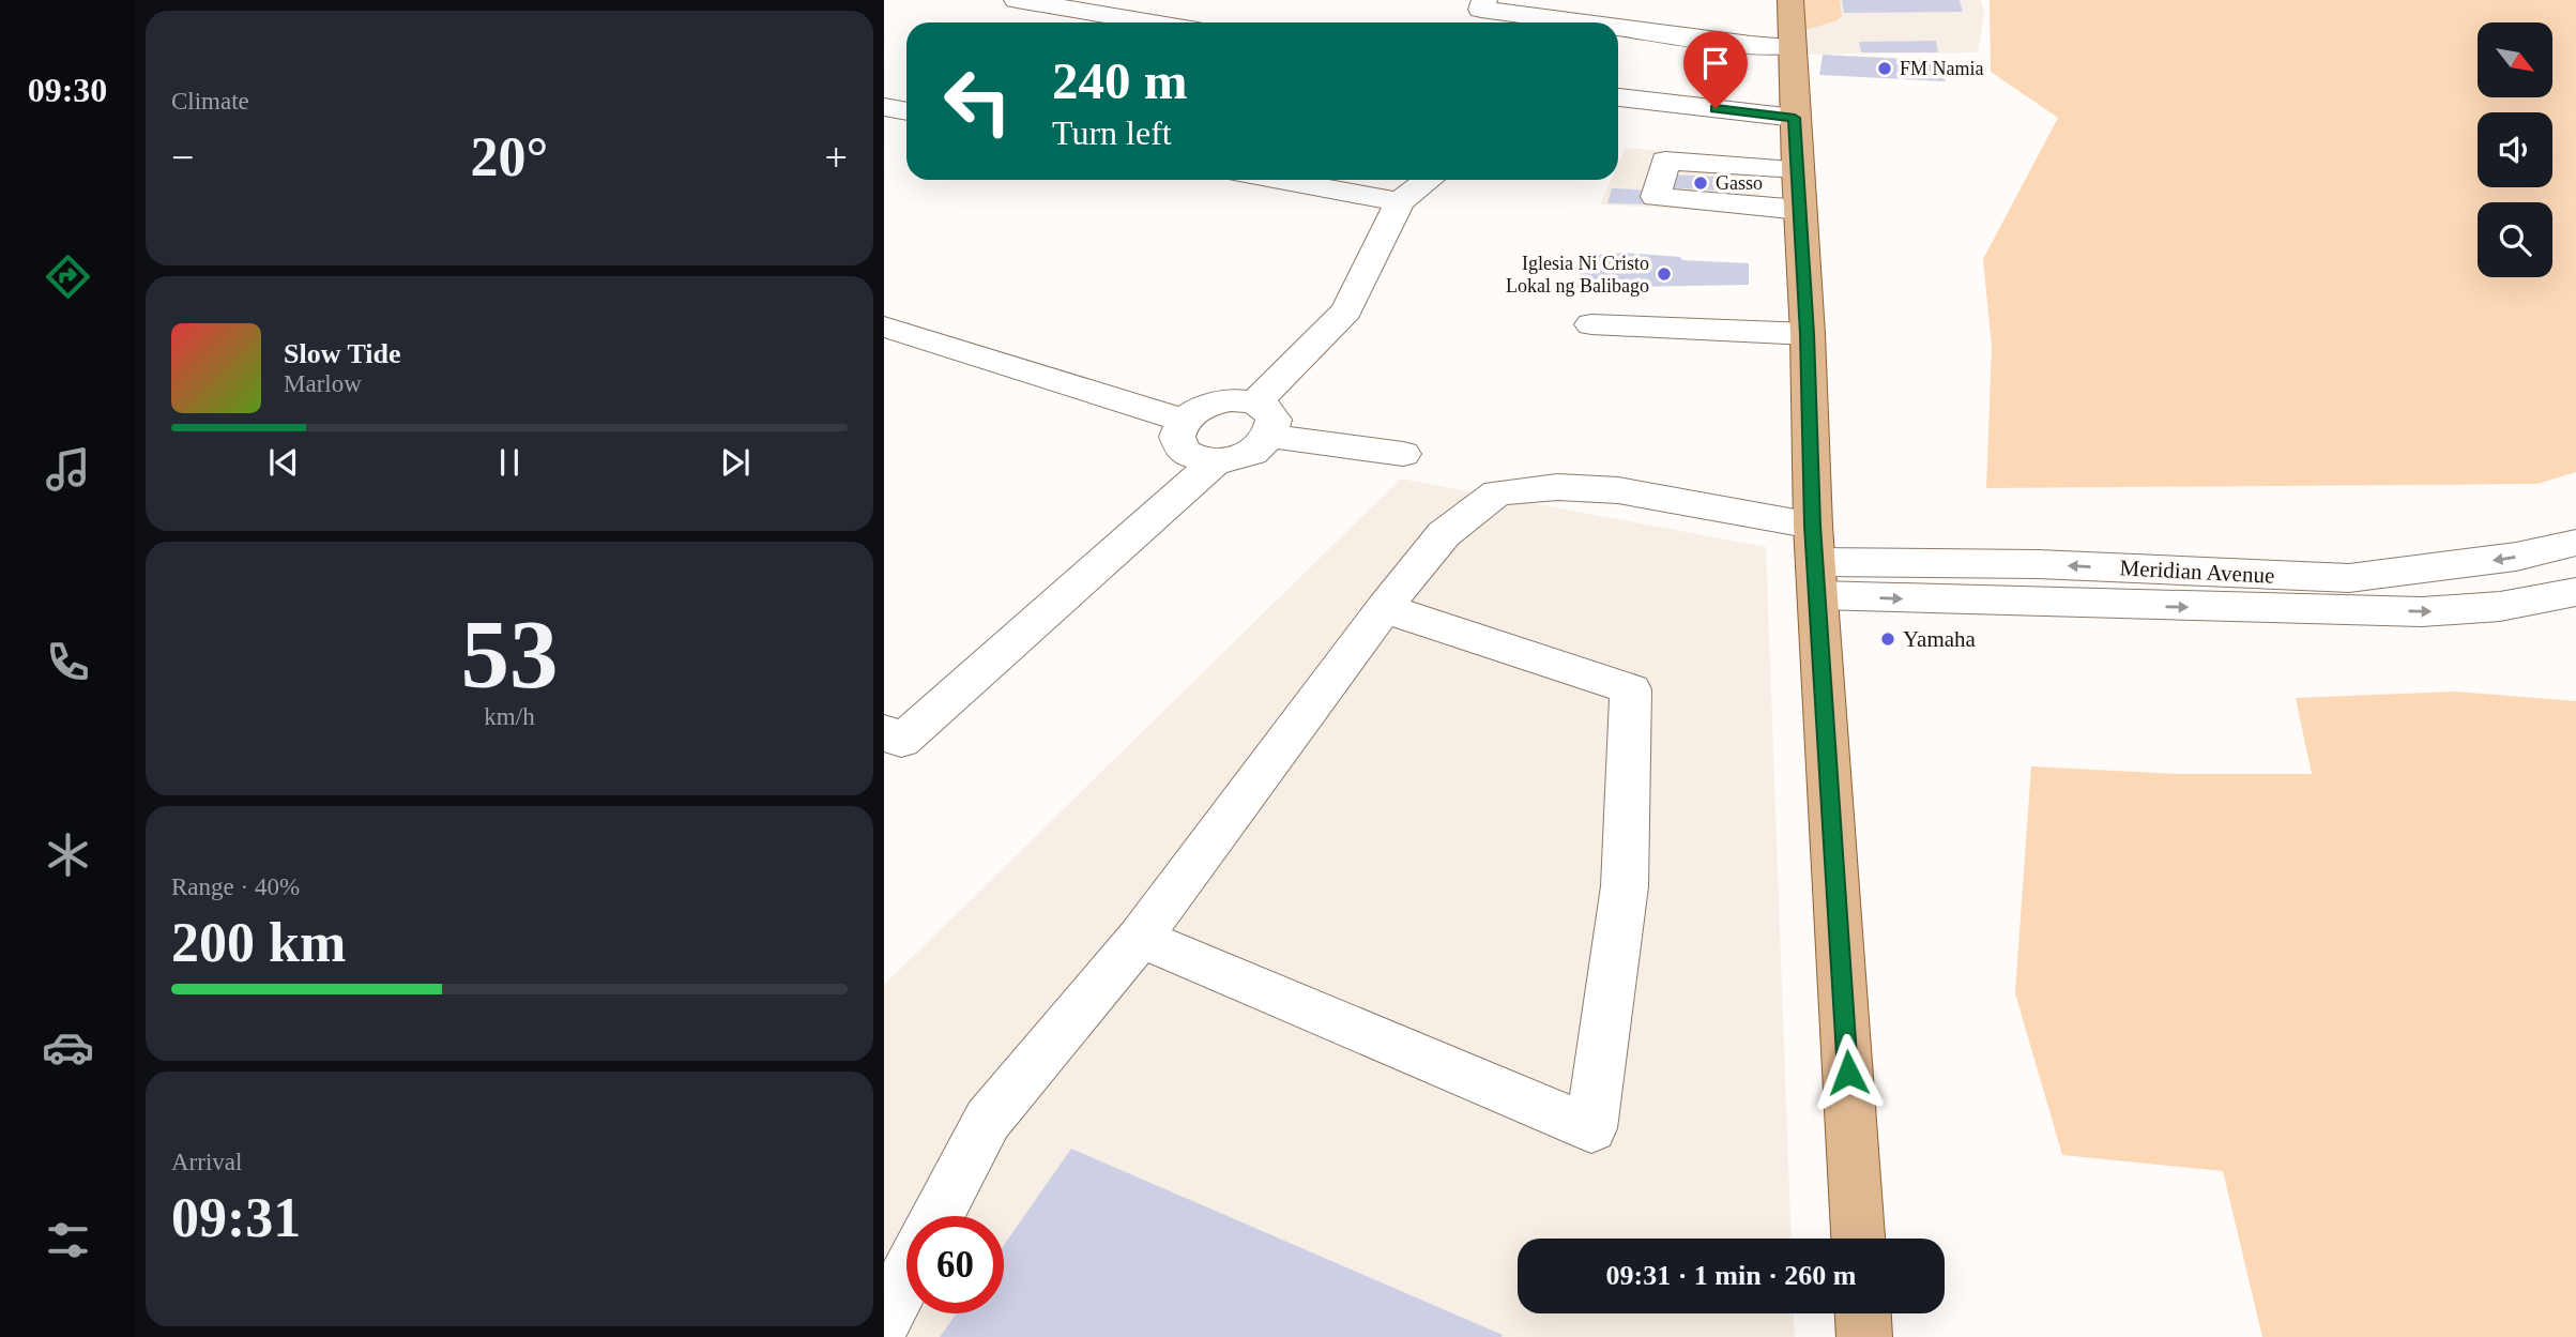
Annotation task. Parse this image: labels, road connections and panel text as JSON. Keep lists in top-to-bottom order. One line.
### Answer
{"streets":{"street":["Meridian Avenue"]},"places":["FM Namia","Gasso","Iglesia Ni Cristo Lokal ng Balibago","Yamaha"],"north":"bottom right","page":{"tabs":"09:30","tile":["Climate",["53","km/h"],["Range · 40%","200 km"],["Arrival","09:31"]],"turn":["240 m","Turn left"],"heat":["−","20°","+"],"song":["Slow Tide","Marlow"],"limit":"60","trip":"09:31 · 1 min · 260 m"}}
